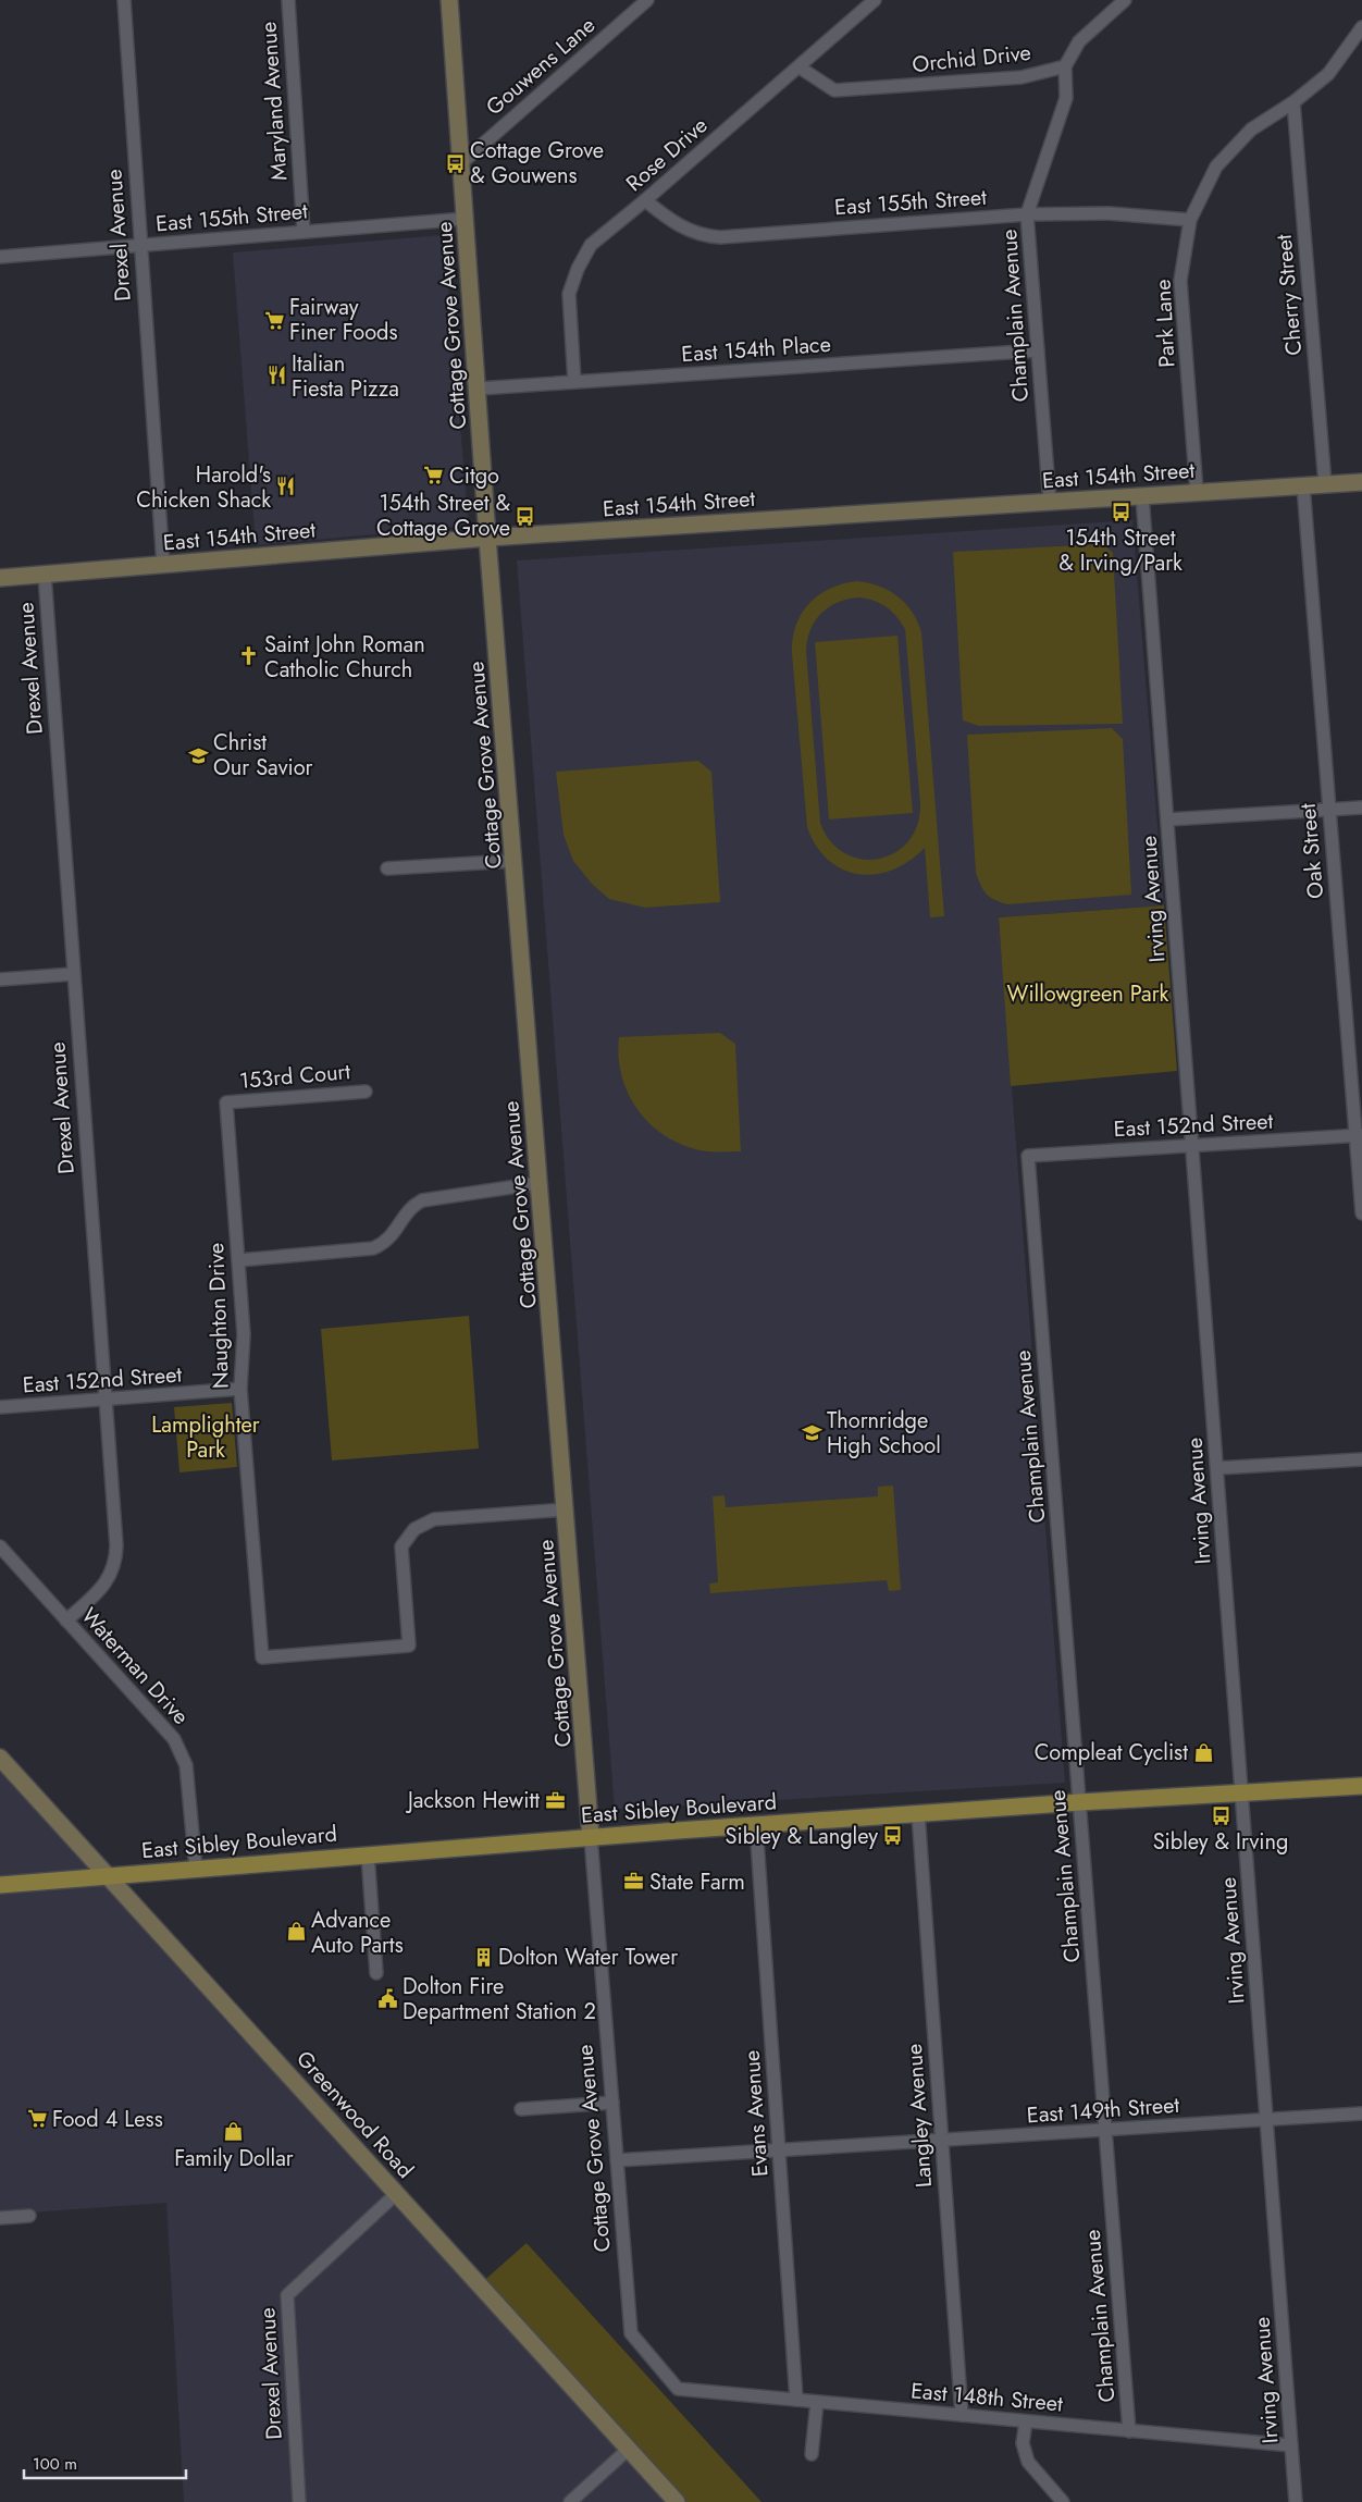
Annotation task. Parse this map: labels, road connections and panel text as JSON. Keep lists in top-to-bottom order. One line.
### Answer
{"streets":{"main road":["East Sibley Boulevard"],"street":["Orchid Drive","Gouwens Lane","Maryland Avenue","Rose Drive","East 155th Street","Drexel Avenue","Cherry Street","Champlain Avenue","Park Lane","Cottage Grove Avenue","East 154th Place","East 154th Street","Oak Street","Irving Avenue","153rd Court","East 152nd Street","Naughton Drive","Waterman Drive","East 149th Street","Evans Avenue","Greenwood Road","Langley Avenue","East 148th Street"]},"crossings":[["Orchid Drive","Rose Drive"],["Orchid Drive","Champlain Avenue"],["Gouwens Lane","Cottage Grove Avenue"],["Maryland Avenue","East 155th Street"],["Rose Drive","East 155th Street"],["Rose Drive","East 154th Place"],["East 155th Street","Drexel Avenue"],["East 155th Street","Champlain Avenue"],["East 155th Street","Park Lane"],["East 155th Street","Cottage Grove Avenue"],["Drexel Avenue","East 154th Street"],["Drexel Avenue","East 152nd Street"],["Drexel Avenue","Waterman Drive"],["Drexel Avenue","Greenwood Road"],["Cherry Street","Park Lane"],["Cherry Street","East 154th Street"],["Champlain Avenue","East 154th Place"],["Champlain Avenue","East 154th Street"],["Champlain Avenue","East 152nd Street"],["Champlain Avenue","East Sibley Boulevard"],["Champlain Avenue","East 149th Street"],["Champlain Avenue","East 148th Street"],["Park Lane","East 154th Street"],["Cottage Grove Avenue","East 154th Place"],["Cottage Grove Avenue","East 154th Street"],["Cottage Grove Avenue","Naughton Drive"],["Cottage Grove Avenue","East Sibley Boulevard"],["Cottage Grove Avenue","East 148th Street"],["East 154th Street","Oak Street"],["East 154th Street","Irving Avenue"],["Oak Street","East 152nd Street"],["Irving Avenue","East 152nd Street"],["Irving Avenue","East Sibley Boulevard"],["Irving Avenue","East 149th Street"],["Irving Avenue","East 148th Street"],["153rd Court","Naughton Drive"],["East 152nd Street","Naughton Drive"],["Waterman Drive","East Sibley Boulevard"],["East Sibley Boulevard","Evans Avenue"],["East Sibley Boulevard","Greenwood Road"],["East Sibley Boulevard","Langley Avenue"],["East 149th Street","Evans Avenue"],["East 149th Street","Langley Avenue"],["Evans Avenue","East 148th Street"],["Langley Avenue","East 148th Street"]],"parks":["Willowgreen Park","Lamplighter Park"],"places":{"bus stop":["Cottage Grove & Gouwens","154th Street & Irving/Park","154th Street & Cottage Grove","Sibley & Irving","Sibley & Langley"],"supermarket":["Fairway Finer Foods","Citgo","Food 4 Less"],"restaurant":["Italian Fiesta Pizza","Harold's Chicken Shack"],"church":["Saint John Roman Catholic Church"],"school or university":["Christ Our Savior","Thornridge High School"],"shop":["Compleat Cyclist","Advance Auto Parts","Family Dollar"],"office":["Jackson Hewitt","State Farm"],"building":["Dolton Water Tower"],"public building":["Dolton Fire Department Station 2"]},"scale_bar":"100 m"}
